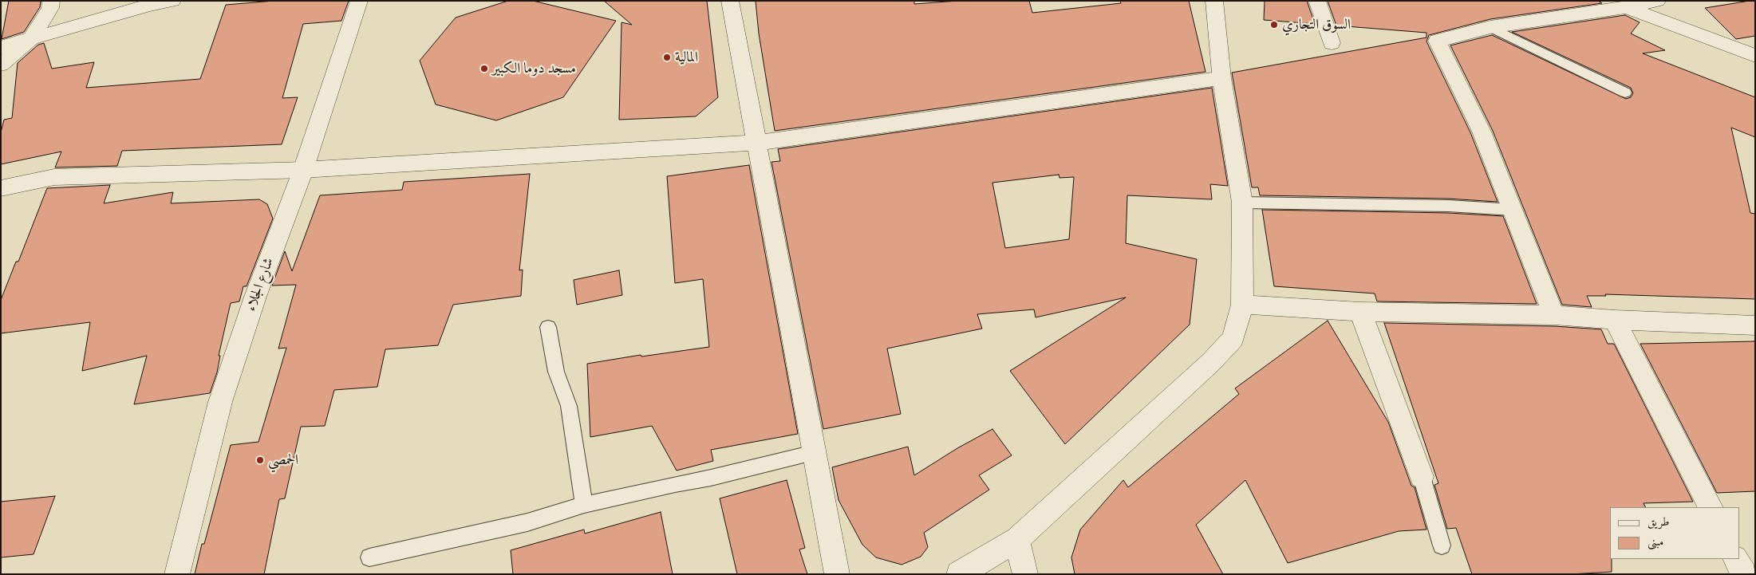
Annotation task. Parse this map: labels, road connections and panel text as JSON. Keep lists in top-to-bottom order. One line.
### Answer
{"streets":{"street":["شارع الجلاء"]},"places":["السوق التجاري","المالية","مسجد دوما الكبير","الحمصي"],"legend":["طريق","مبنى"]}
